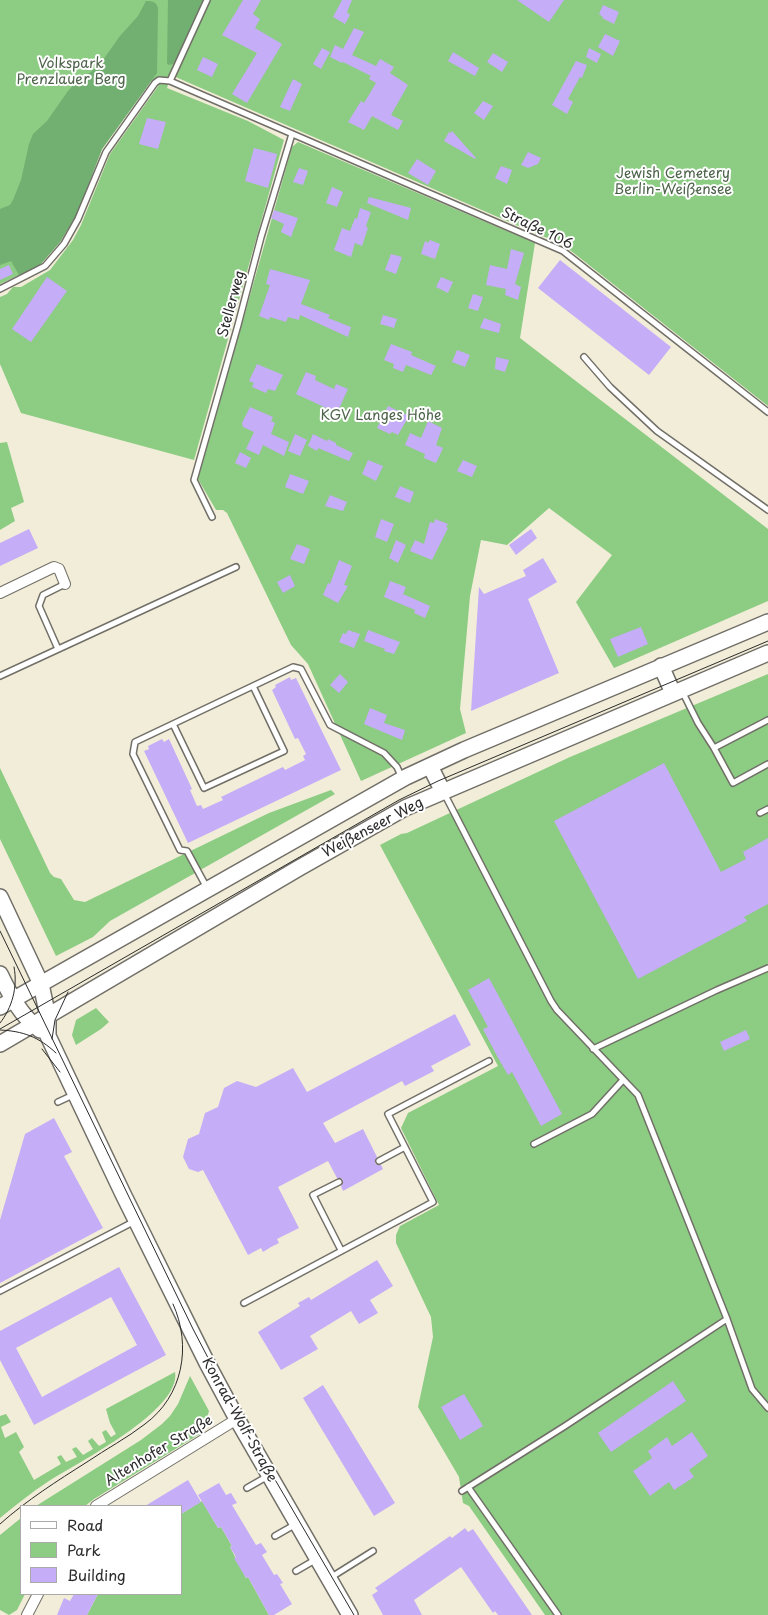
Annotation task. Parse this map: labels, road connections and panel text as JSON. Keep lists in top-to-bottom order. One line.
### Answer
{"streets":{"main road":["Weißenseer Weg","Konrad-Wolf-Straße"],"street":["Altenhofer Straße"],"lane":["Straße 106","Stellerweg"]},"crossings":[["Straße 106","Stellerweg"],["Weißenseer Weg","Konrad-Wolf-Straße"],["Konrad-Wolf-Straße","Altenhofer Straße"]],"parks":["Volkspark Prenzlauer Berg","Jewish Cemetery Berlin-Weißensee","KGV Langes Höhe"],"legend":["Road","Park","Building"]}
